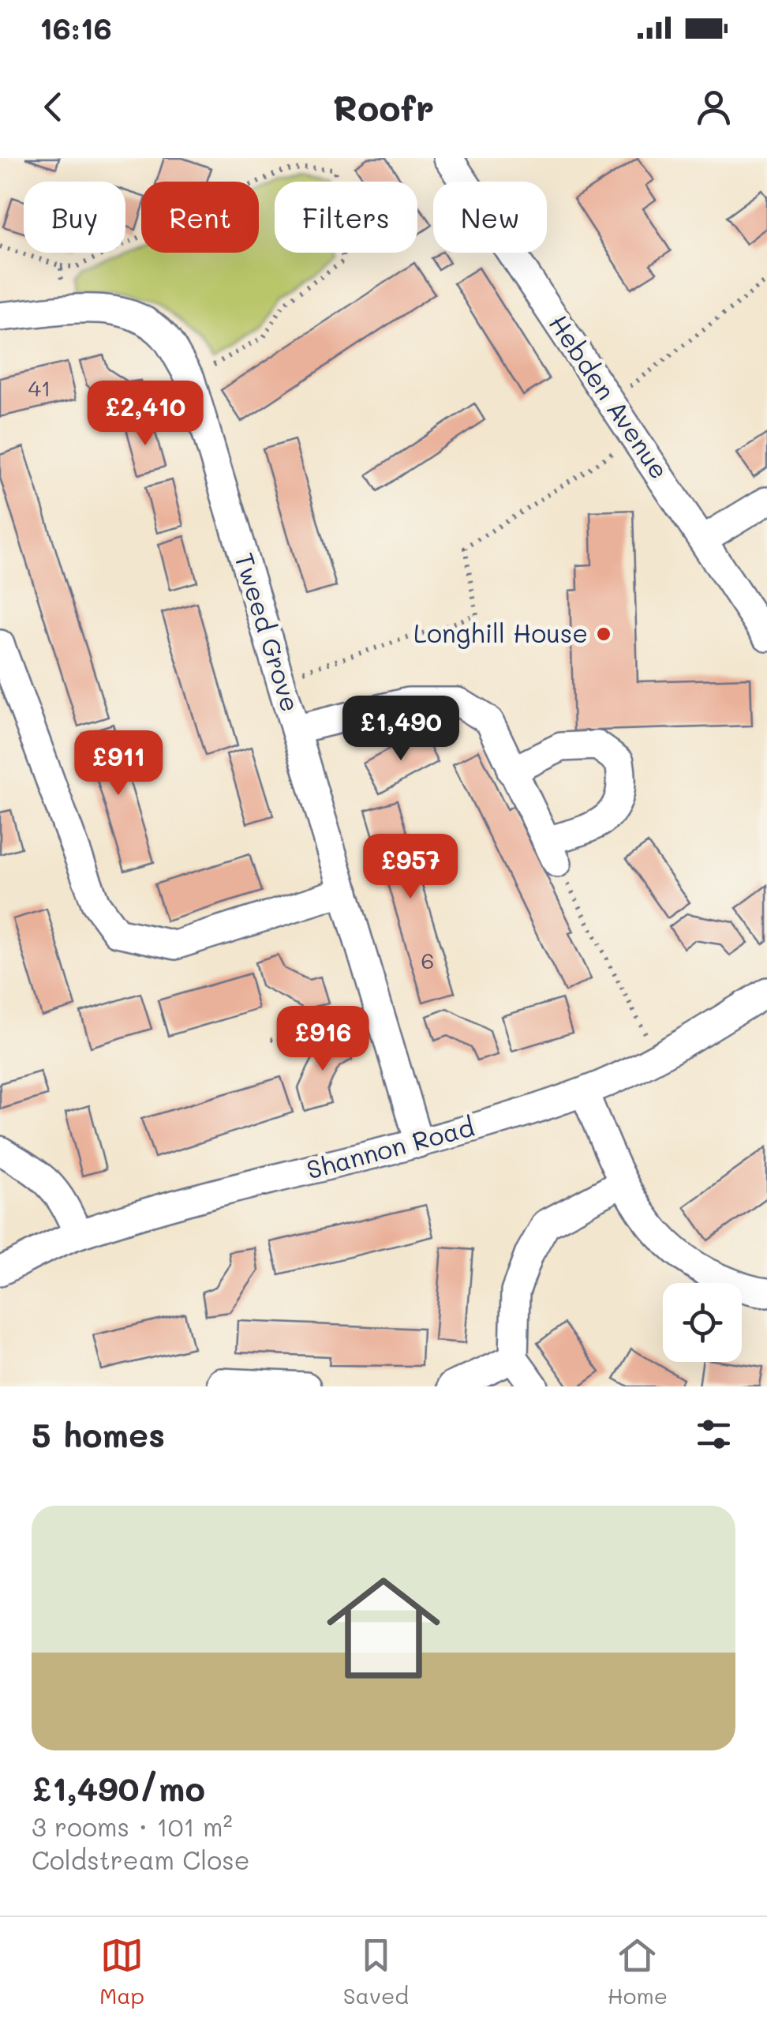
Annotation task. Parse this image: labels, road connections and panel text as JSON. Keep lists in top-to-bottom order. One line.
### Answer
{"streets":{"street":["Hebden Avenue","Tweed Grove","Shannon Road"]},"crossings":[["Tweed Grove","Shannon Road"]],"places":["Longhill House"],"house_numbers":["41","6"],"page":{"status":"16:16","header":"Roofr","chip":["Buy","Rent","Filters","New"],"price":["£2,410","£1,490","£911","£957","£916"],"heading":"5 homes","list":[{"name":"£1,490/mo","note":"3 rooms · 101 m² · Coldstream Close"}],"tabs":["Map","Saved","Home"]}}
